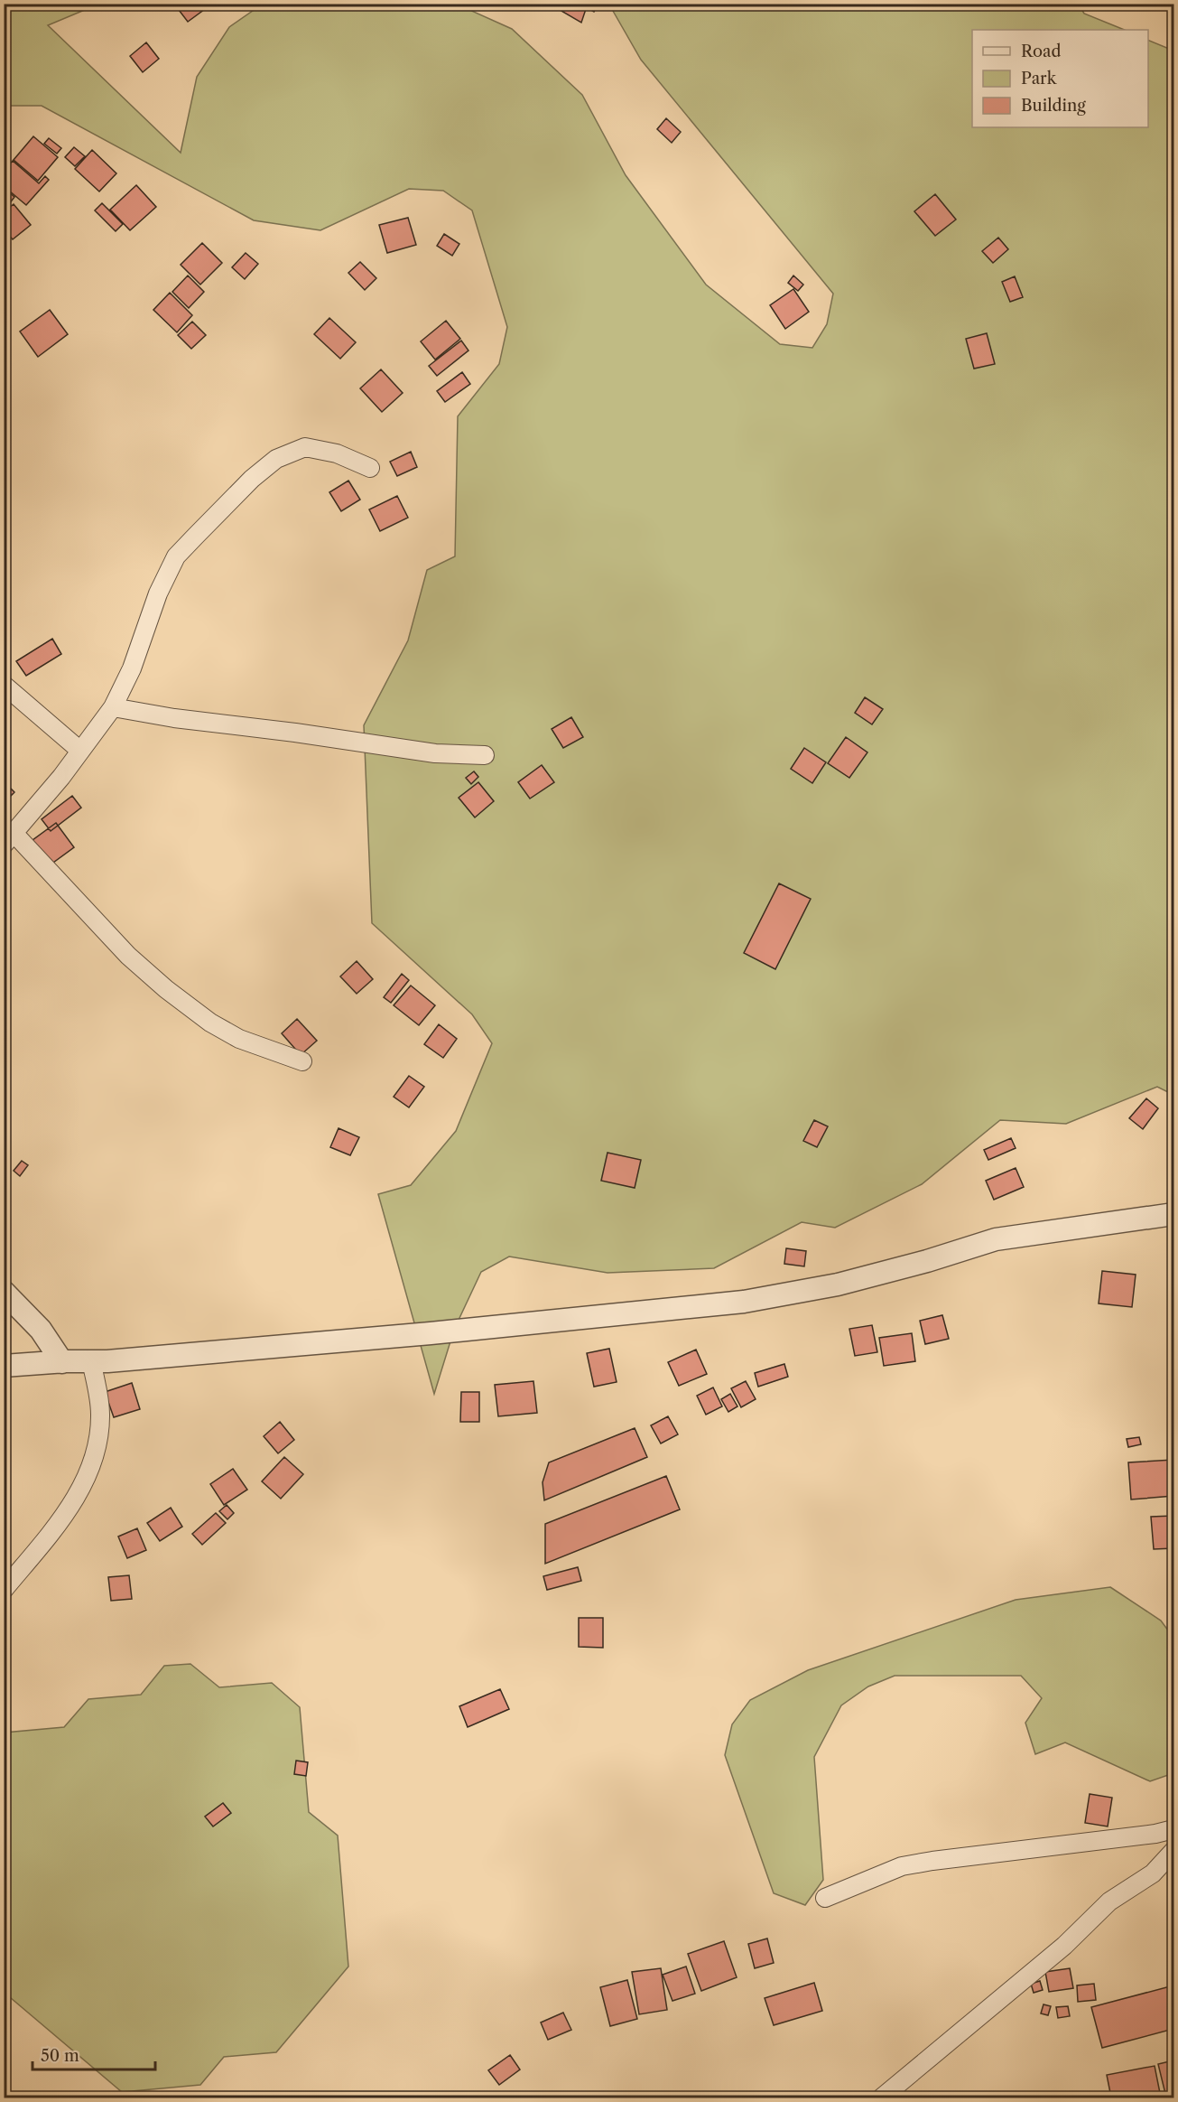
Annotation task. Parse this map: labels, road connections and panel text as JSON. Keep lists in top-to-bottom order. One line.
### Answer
{"legend":["Road","Park","Building"],"scale_bar":"50 m"}
